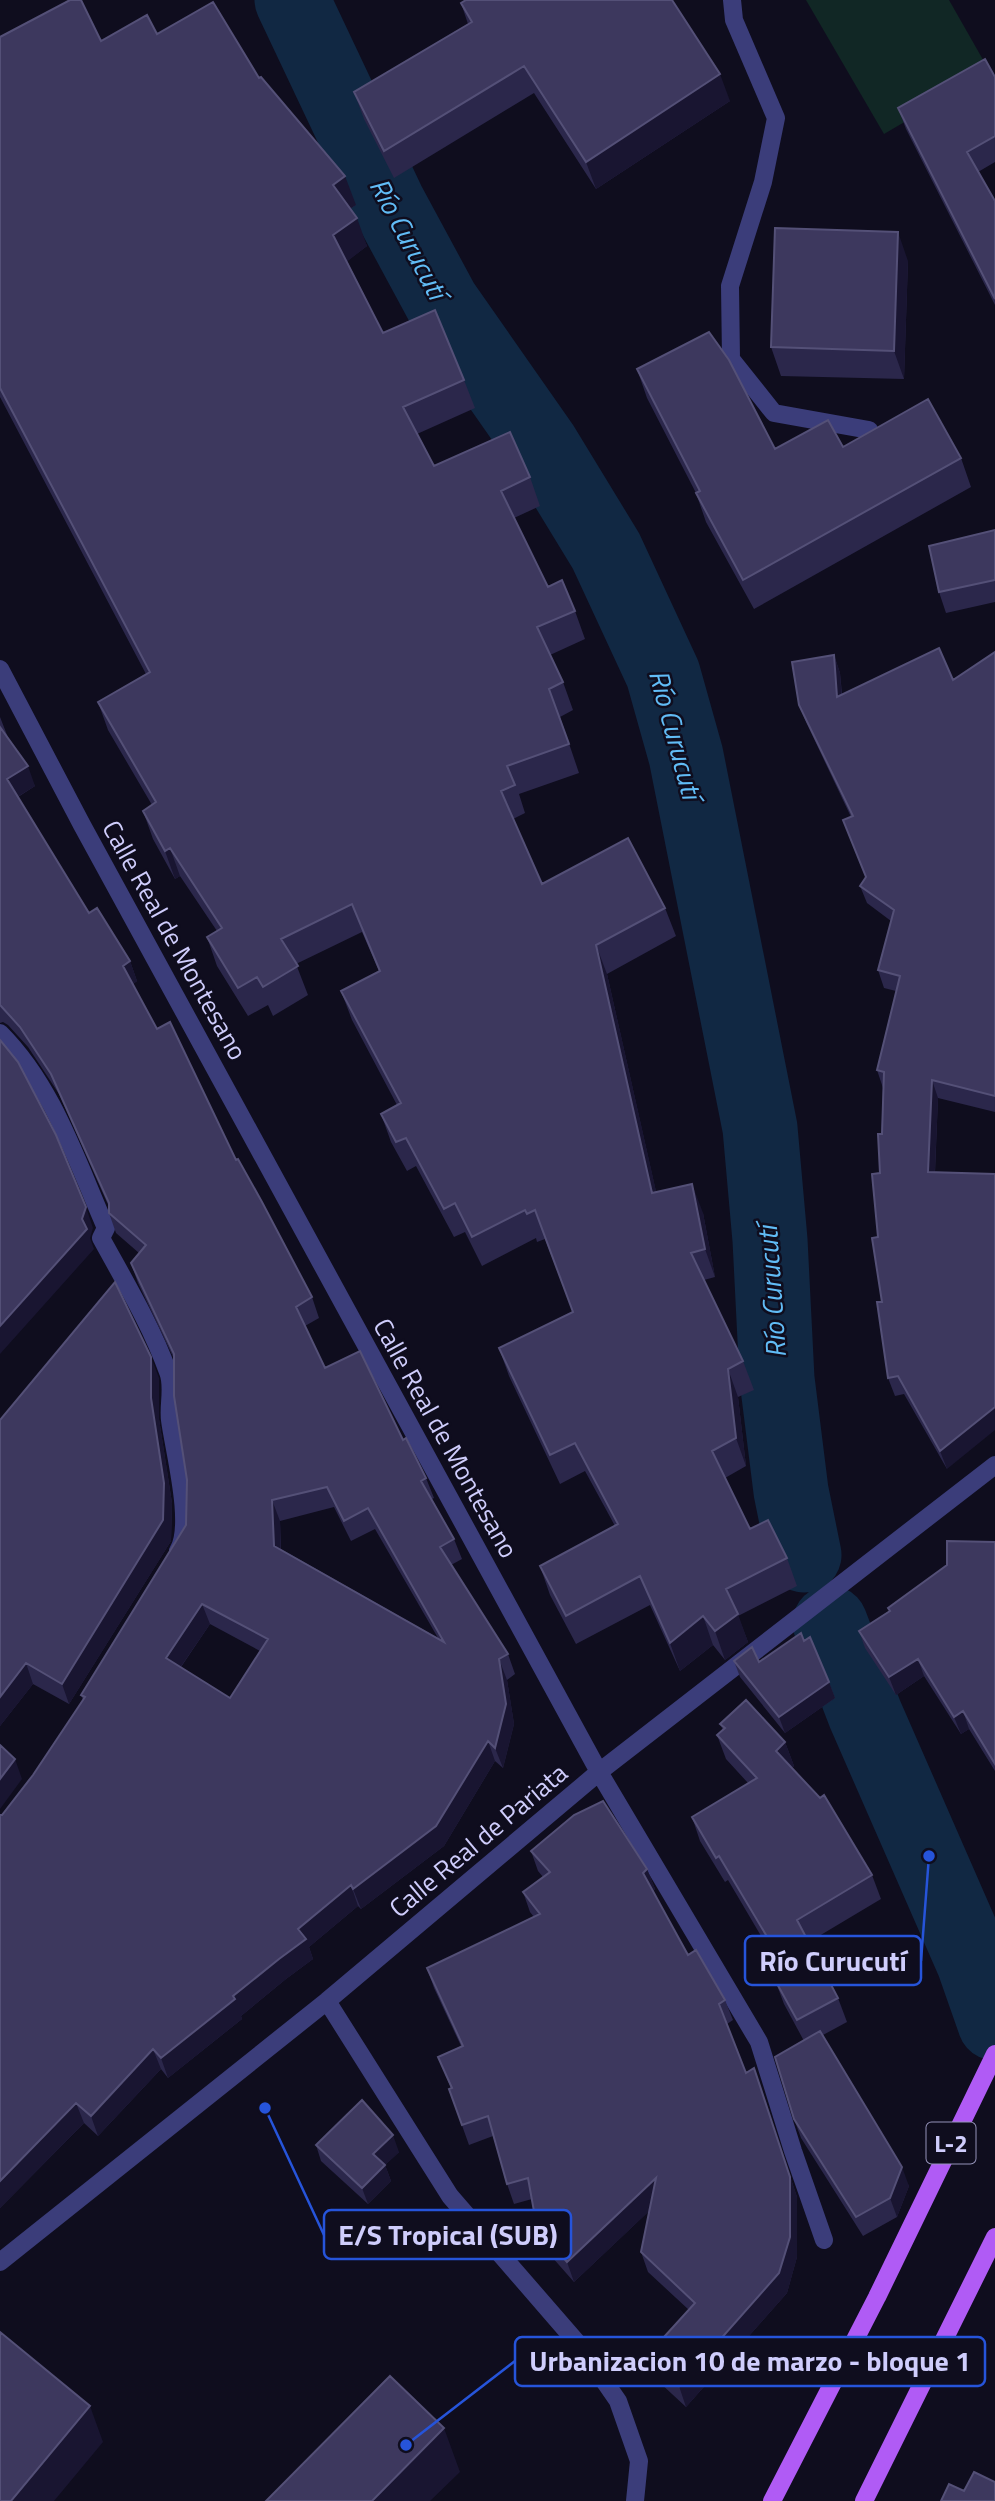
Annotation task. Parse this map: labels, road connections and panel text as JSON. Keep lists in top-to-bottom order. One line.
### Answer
{"streets":{"main road":["L-2"],"street":["Calle Real de Montesano","Calle Real de Pariata"]},"crossings":[["Calle Real de Montesano","Calle Real de Pariata"]],"water":["Río Curucutí"],"places":["Río Curucutí","E/S Tropical (SUB)","Urbanizacion 10 de marzo - bloque 1"]}
